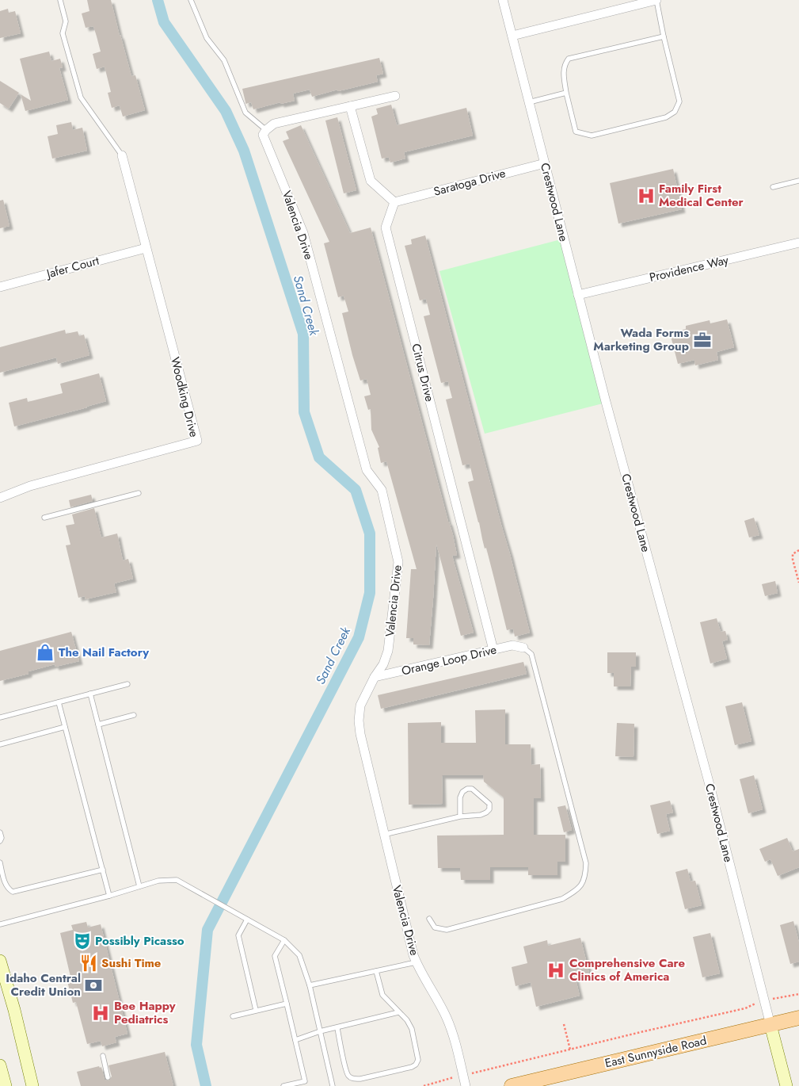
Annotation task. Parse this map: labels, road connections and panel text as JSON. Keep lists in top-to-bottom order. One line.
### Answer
{"streets":{"main road":["East Sunnyside Road"],"street":["Saratoga Drive","Crestwood Lane","Valencia Drive","Jafer Court","Providence Way","Citrus Drive","Woodking Drive","Orange Loop Drive"]},"crossings":[["Saratoga Drive","Crestwood Lane"],["Saratoga Drive","Citrus Drive"],["Crestwood Lane","Providence Way"],["Crestwood Lane","East Sunnyside Road"],["Valencia Drive","Orange Loop Drive"],["Jafer Court","Woodking Drive"],["Citrus Drive","Orange Loop Drive"]],"water":["Sand Creek"],"places":{"hospital":["Family First Medical Center","Comprehensive Care Clinics of America","Bee Happy Pediatrics"],"office":["Wada Forms Marketing Group"],"shop":["The Nail Factory"],"theatre":["Possibly Picasso"],"restaurant":["Sushi Time"],"bank":["Idaho Central Credit Union"]}}
